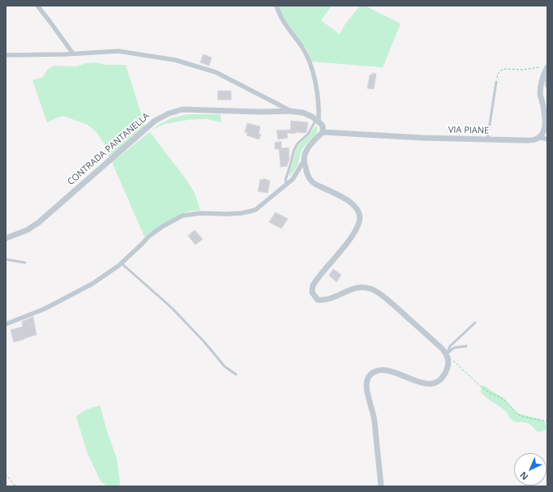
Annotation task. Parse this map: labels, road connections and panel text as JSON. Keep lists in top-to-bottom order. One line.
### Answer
{"streets":{"street":["VIA PIANE","CONTRADA PANTANELLA"]},"north":"bottom left"}
